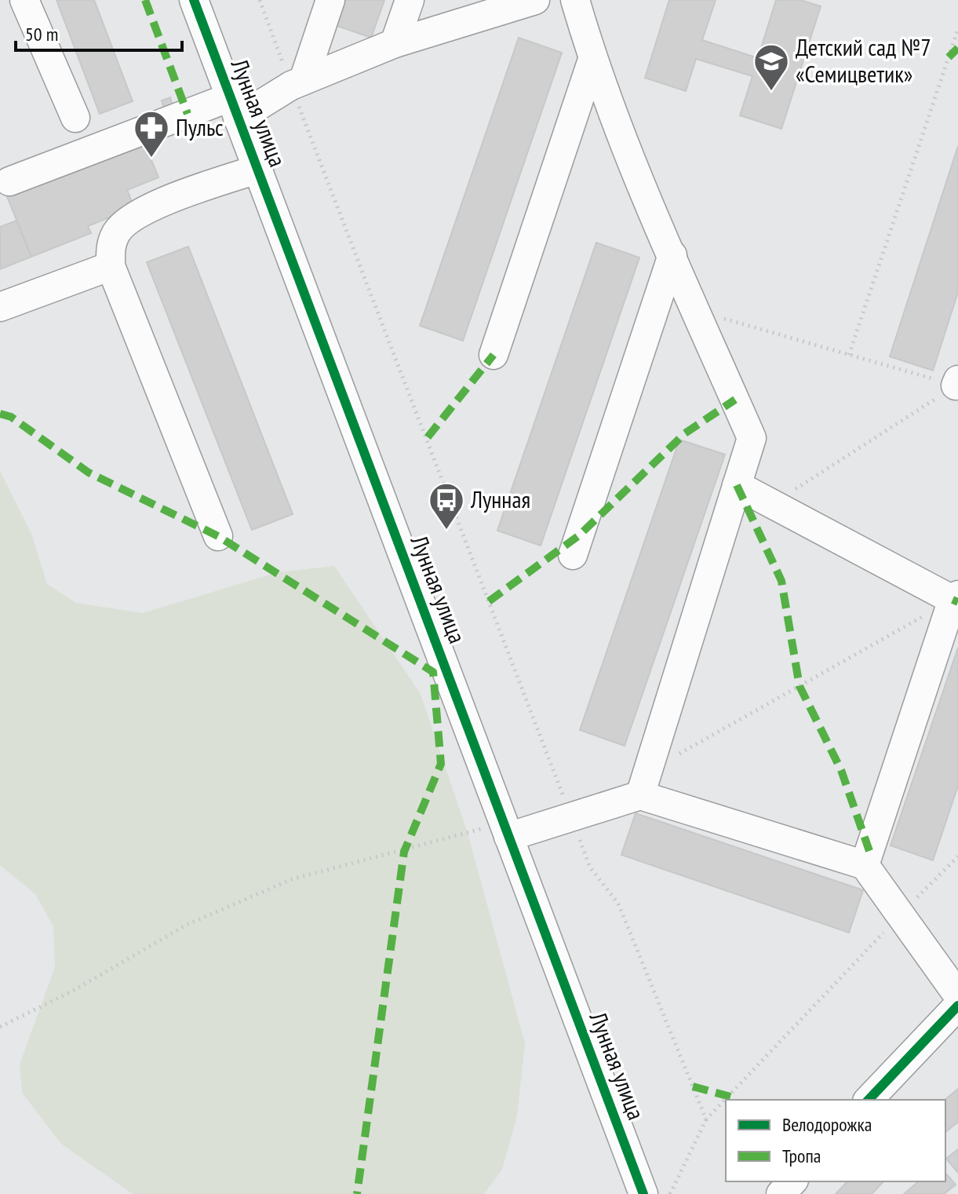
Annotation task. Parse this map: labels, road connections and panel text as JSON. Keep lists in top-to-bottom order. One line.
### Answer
{"streets":{"street":["Лунная улица"]},"places":{"school or university":["Детский сад №7 «Семицветик»"],"pharmacy":["Пульс"],"bus stop":["Лунная"]},"legend":["Велодорожка","Тропа"],"scale_bar":"50 m"}
